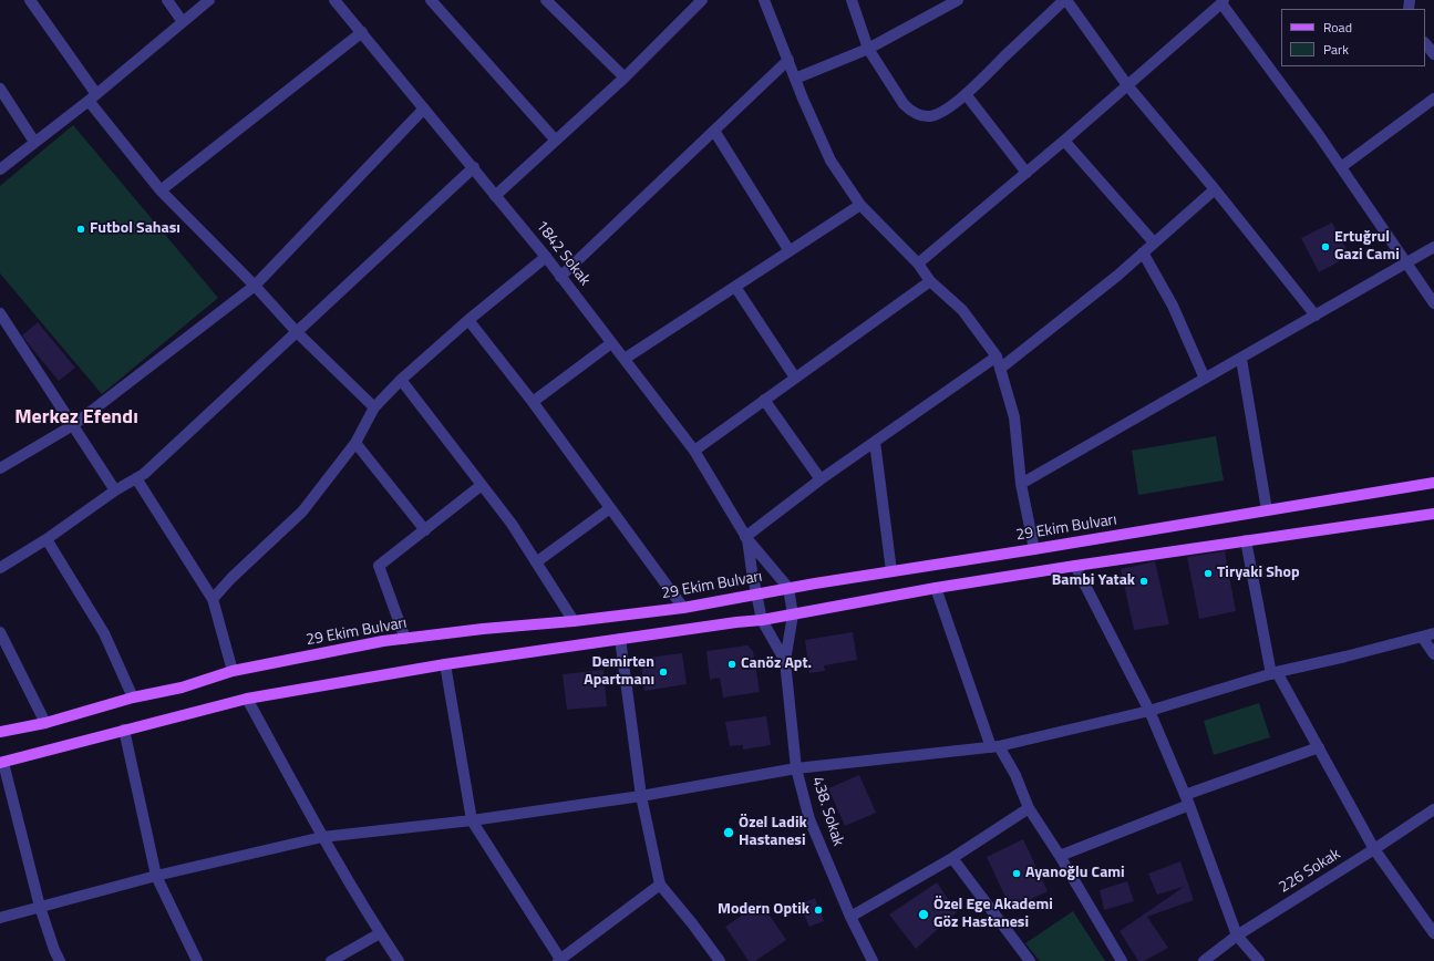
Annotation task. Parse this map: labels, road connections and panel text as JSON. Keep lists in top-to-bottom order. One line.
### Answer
{"streets":{"main road":["29 Ekim Bulvarı"],"street":["1842 Sokak","438. Sokak","226 Sokak"]},"districts":["Merkez Efendı"],"places":["Futbol Sahası","Ertuğrul Gazi Cami","Tiryaki Shop","Bambi Yatak","Canöz Apt.","Demirten Apartmanı","Özel Ladik Hastanesi","Ayanoğlu Cami","Modern Optik","Özel Ege Akademi Göz Hastanesi"],"legend":["Road","Park"]}
